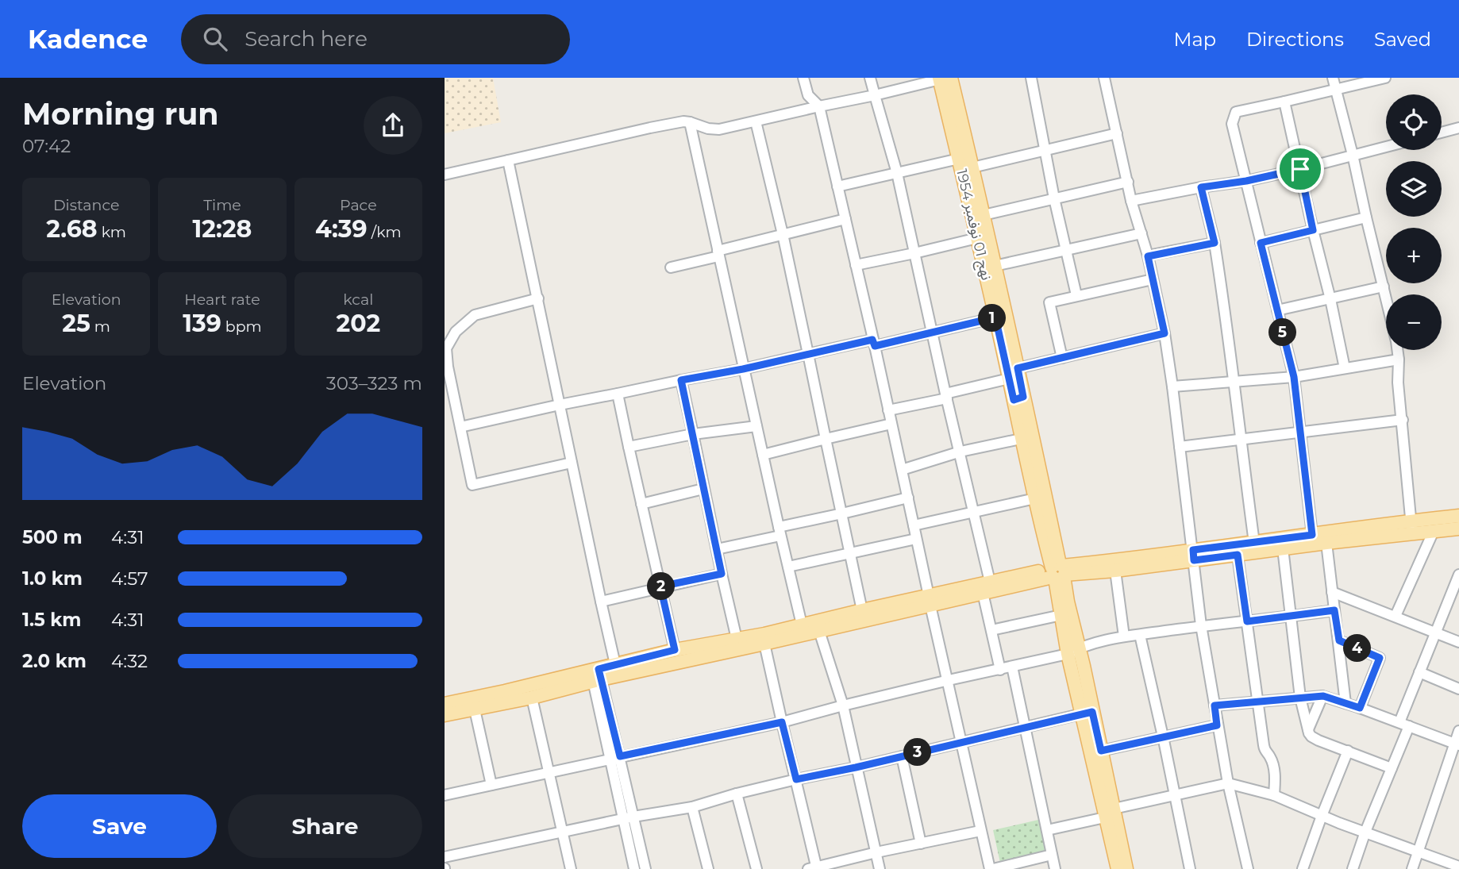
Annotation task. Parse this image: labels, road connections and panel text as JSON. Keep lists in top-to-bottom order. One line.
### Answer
{"streets":{"main road":["نهج 01 نوفمبر 1954"]},"page":{"header":"Kadence","search":"Search here","nav":["Map","Directions","Saved"],"heading":["Morning run","07:42"],"map_buttons":["+","−"],"stats":[["Distance","2.68 km"],["Time","12:28"],["Pace","4:39 /km"],["Elevation","25 m"],["Heart rate","139 bpm"],["kcal","202"]],"pins":["1","5","2","4","3"],"chart":["Elevation","303–323 m"],"list":[{"name":"500 m","note":"4:31"},{"name":"1.0 km","note":"4:57"},{"name":"1.5 km","note":"4:31"},{"name":"2.0 km","note":"4:32"}],"buttons":["Save","Share"]}}
